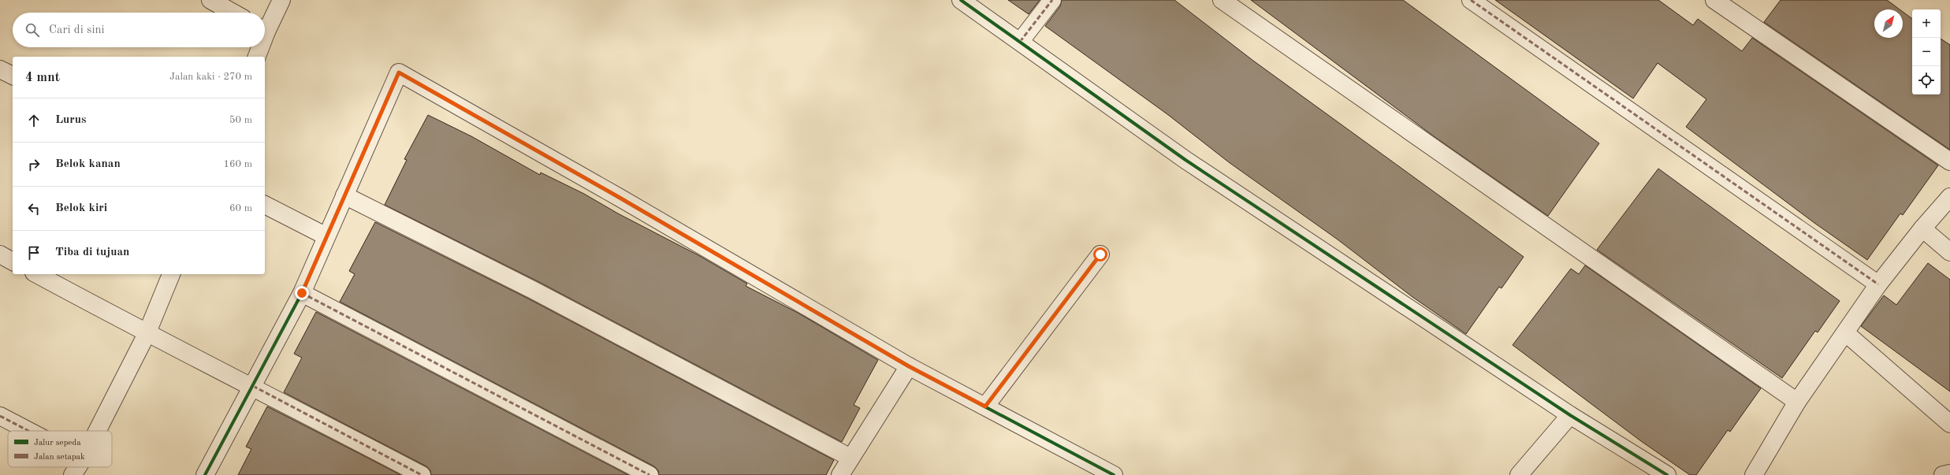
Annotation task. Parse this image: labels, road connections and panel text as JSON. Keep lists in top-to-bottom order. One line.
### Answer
{"legend":["Jalur sepeda","Jalan setapak"],"north":"top right","page":{"map_buttons":["+","−"],"search":"Cari di sini","heading":["4 mnt","Jalan kaki · 270 m"],"list":[["Lurus","50 m"],["Belok kanan","160 m"],["Belok kiri","60 m"],"Tiba di tujuan"]}}
